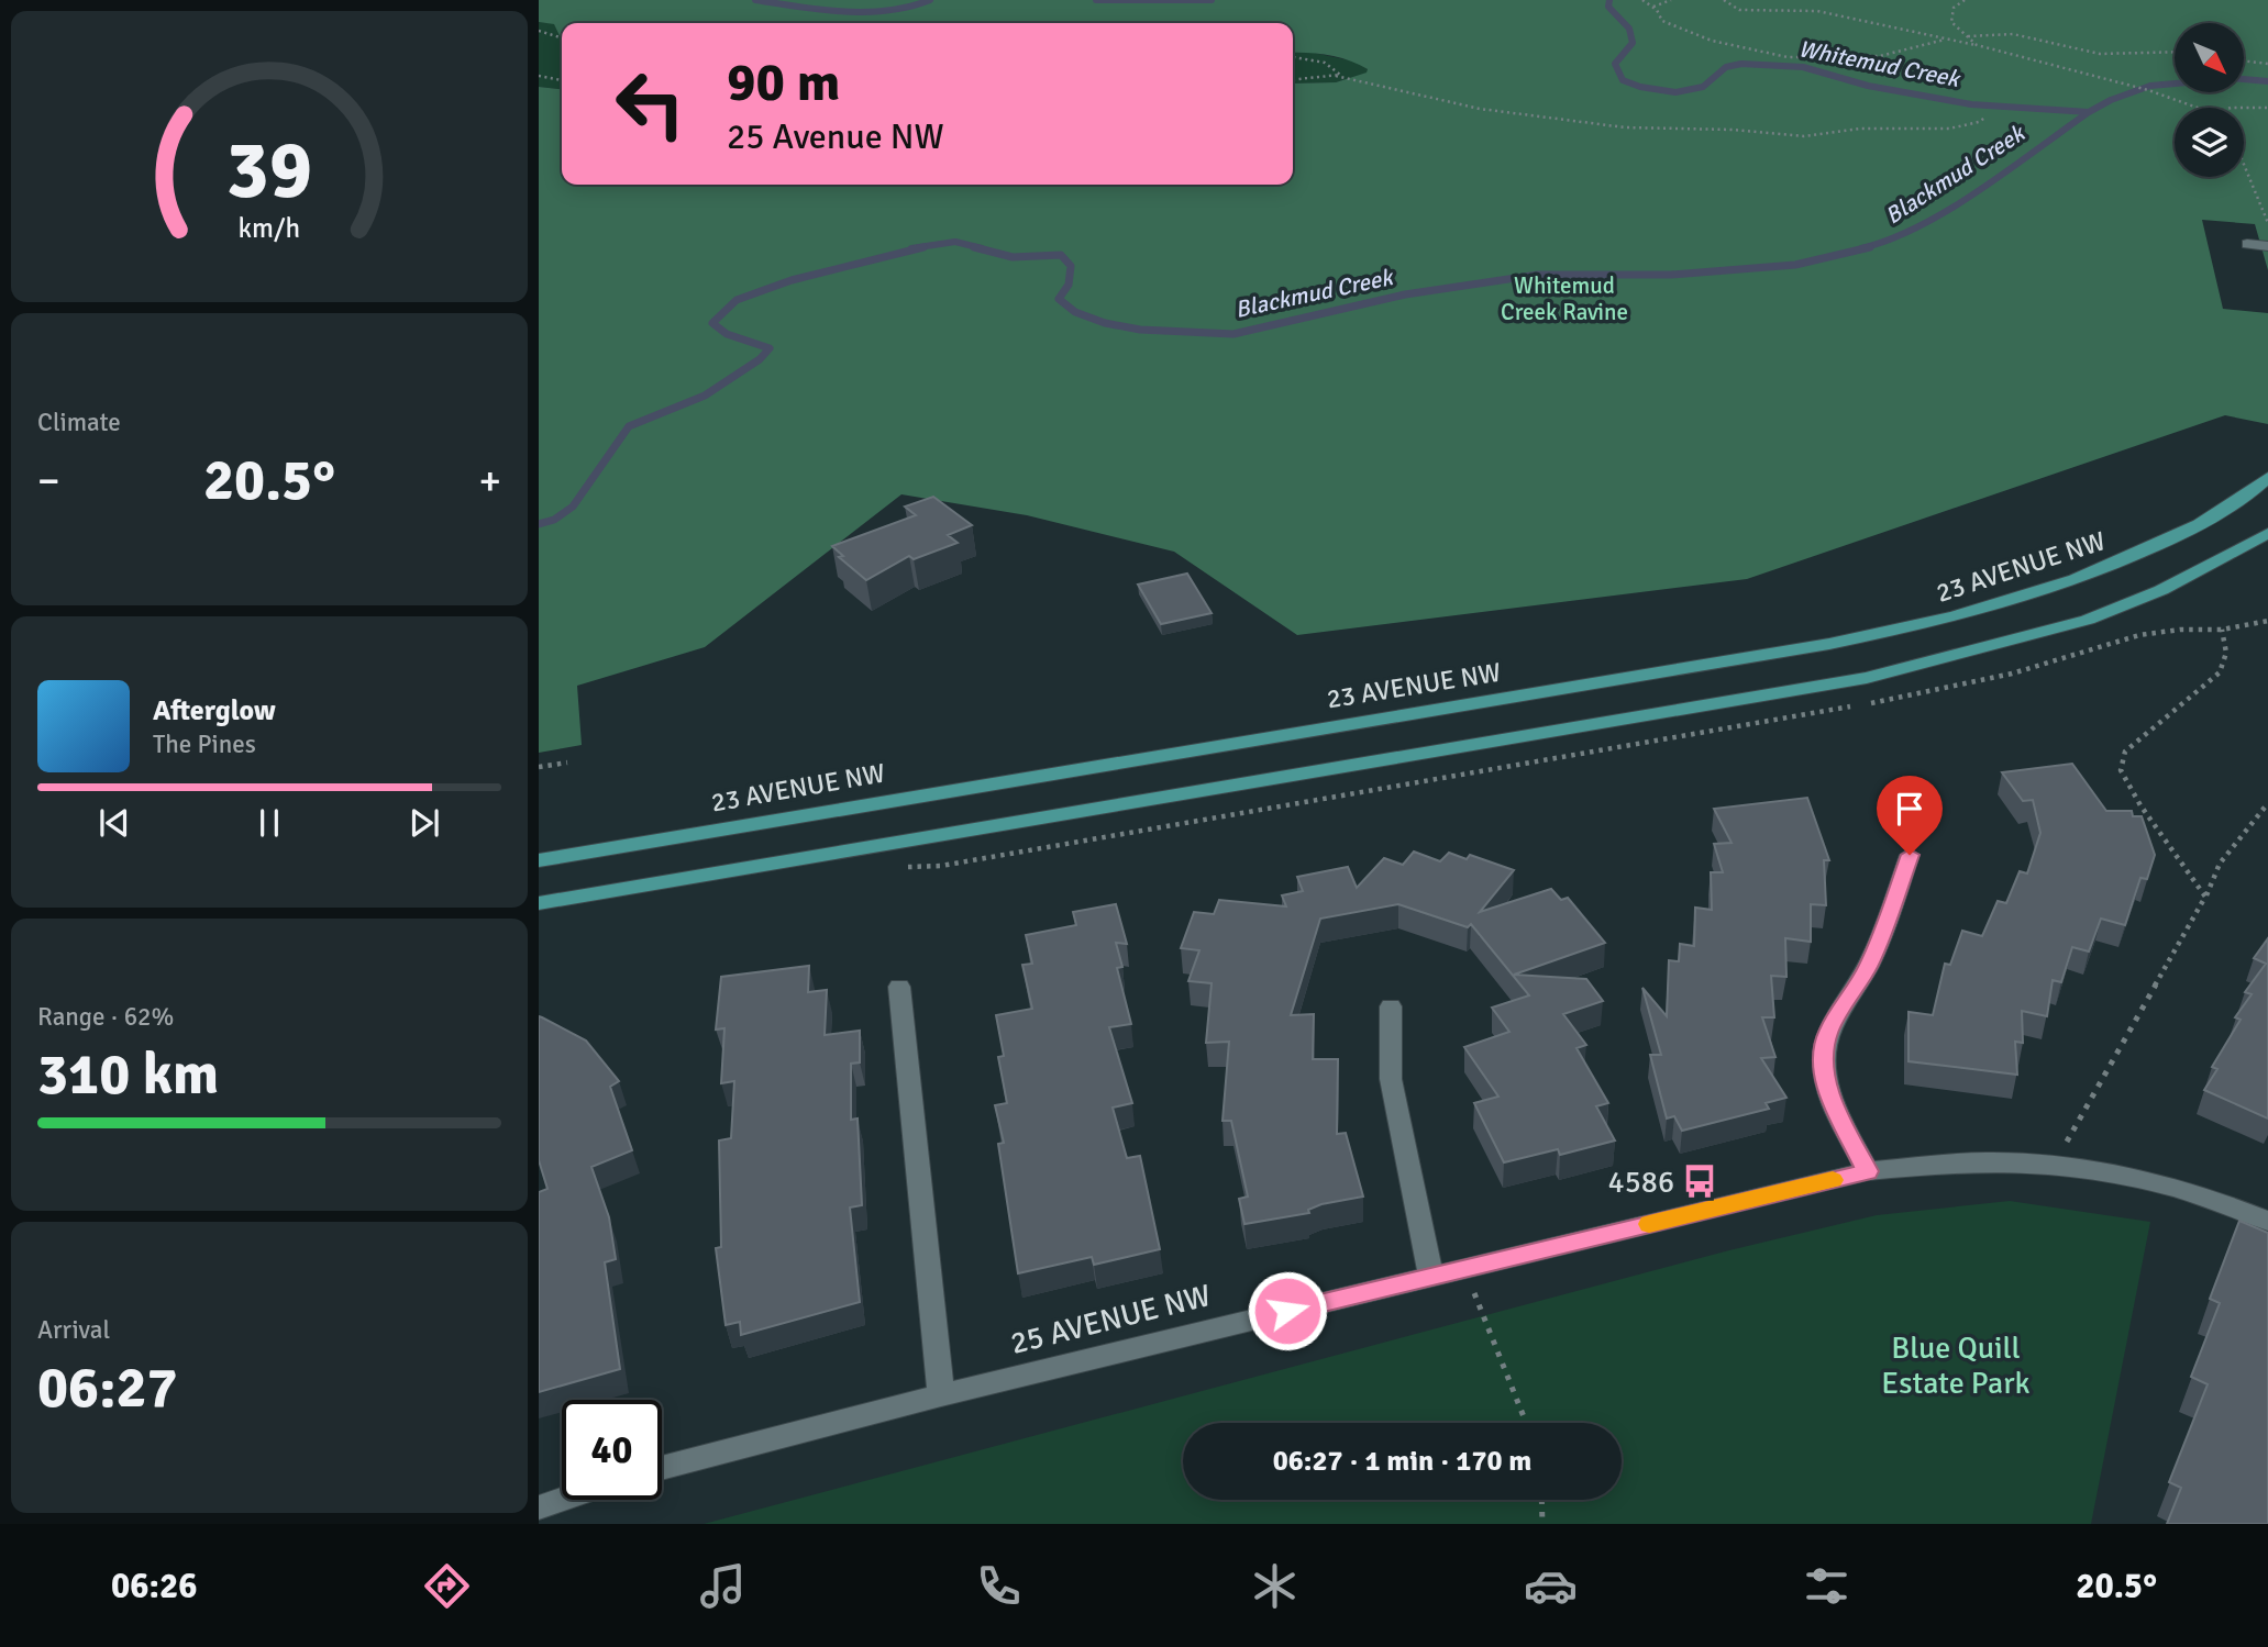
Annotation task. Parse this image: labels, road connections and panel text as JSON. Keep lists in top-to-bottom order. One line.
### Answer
{"streets":{"main road":["23 AVENUE NW"],"street":["25 AVENUE NW"]},"water":["Whitemud Creek","Blackmud Creek"],"parks":["Whitemud Creek Ravine","Blue Quill Estate Park"],"places":{"bus stop":["4586"]},"north":"bottom right","page":{"turn":["90 m","25 Avenue NW"],"tile":["Climate",["Range · 62%","310 km"],["Arrival","06:27"]],"heat":["−","20.5°","+"],"song":["Afterglow","The Pines"],"limit":"40","trip":"06:27 · 1 min · 170 m","tabs":["06:26","20.5°"],"gauge":["39","km/h"]}}
